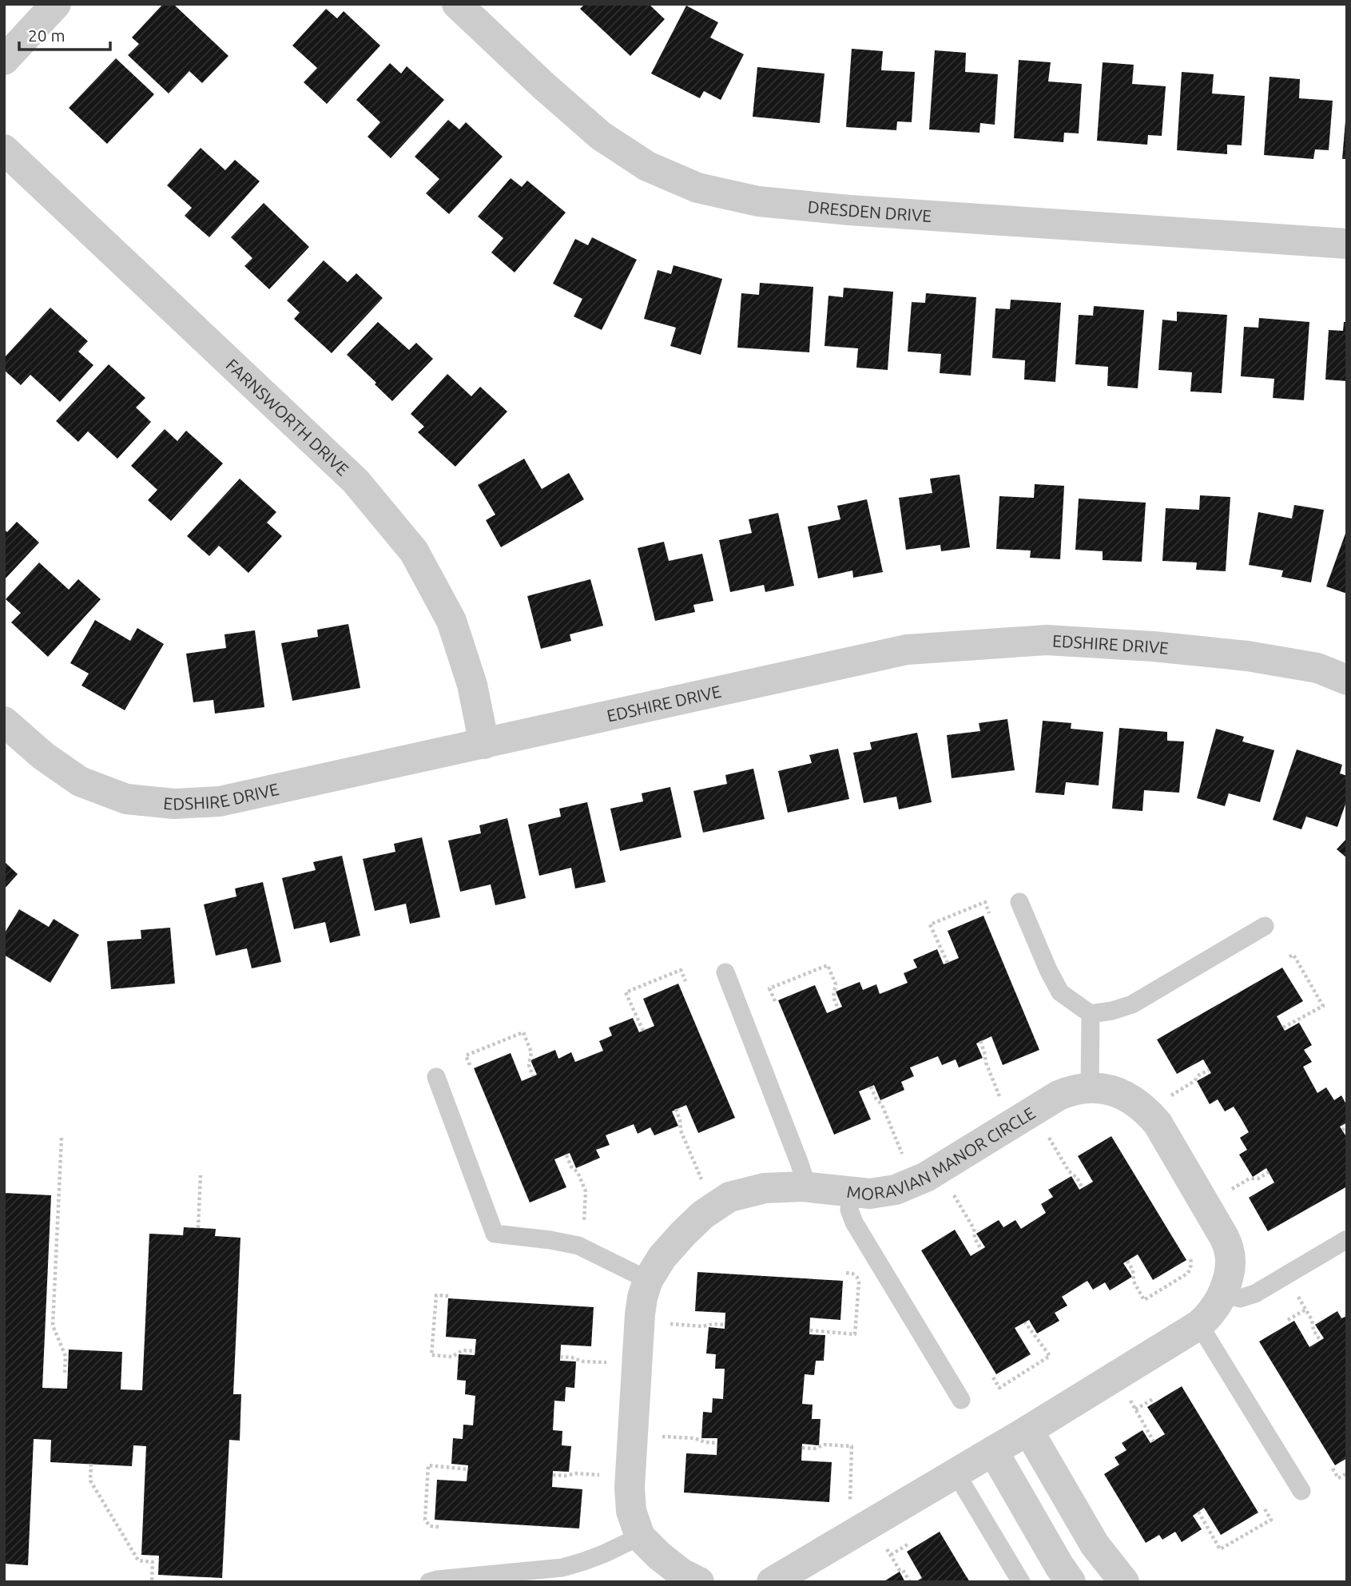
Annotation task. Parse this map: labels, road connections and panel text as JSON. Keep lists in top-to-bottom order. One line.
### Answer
{"streets":{"street":["DRESDEN DRIVE","FARNSWORTH DRIVE","EDSHIRE DRIVE","MORAVIAN MANOR CIRCLE"]},"crossings":[["FARNSWORTH DRIVE","EDSHIRE DRIVE"]],"scale_bar":"20 m"}
